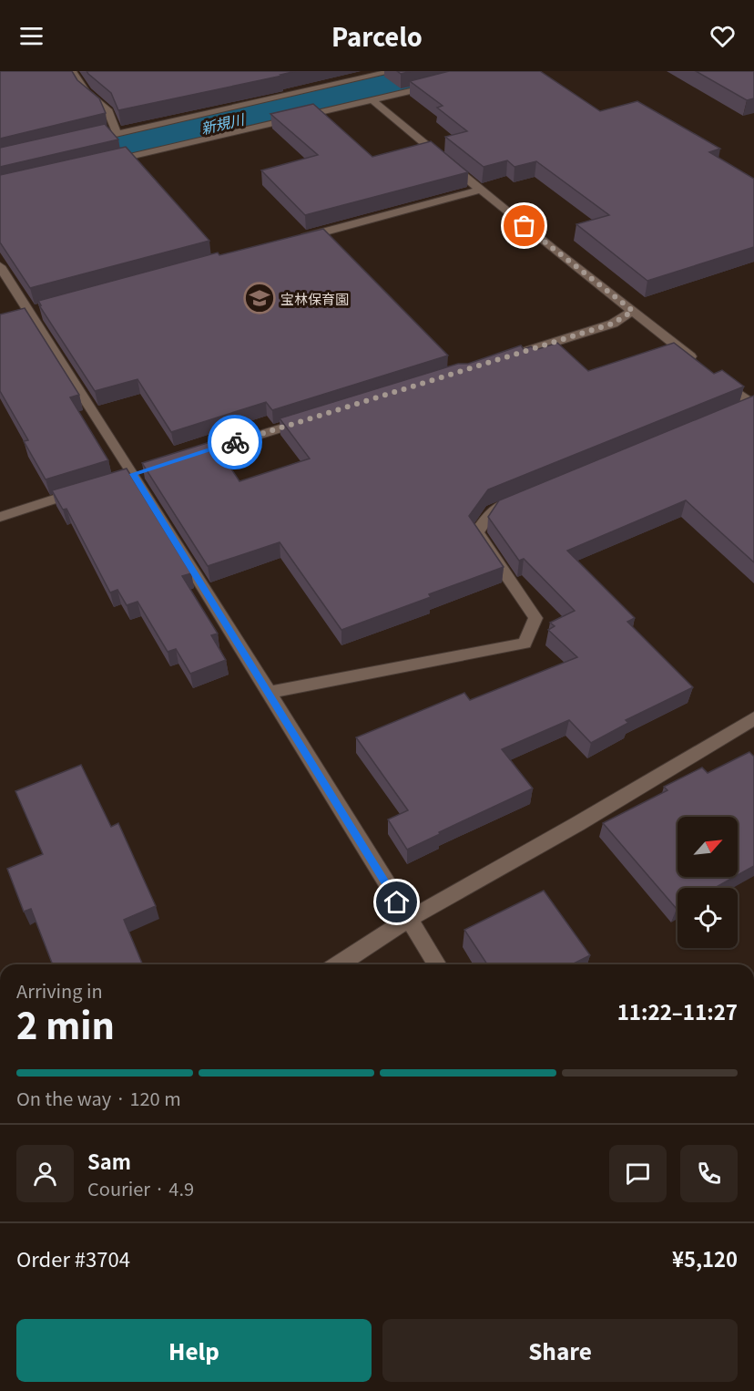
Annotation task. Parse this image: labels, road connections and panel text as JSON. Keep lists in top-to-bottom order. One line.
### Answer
{"water":["新規川"],"places":{"school or university":["宝林保育園"]},"north":"top right","page":{"header":"Parcelo","heading":["2 min","Arriving in","11:22–11:27"],"panel":["Sam","Courier · 4.9","Order #3704","¥5,120"],"bar":"On the way · 120 m","buttons":["Help","Share"]}}
